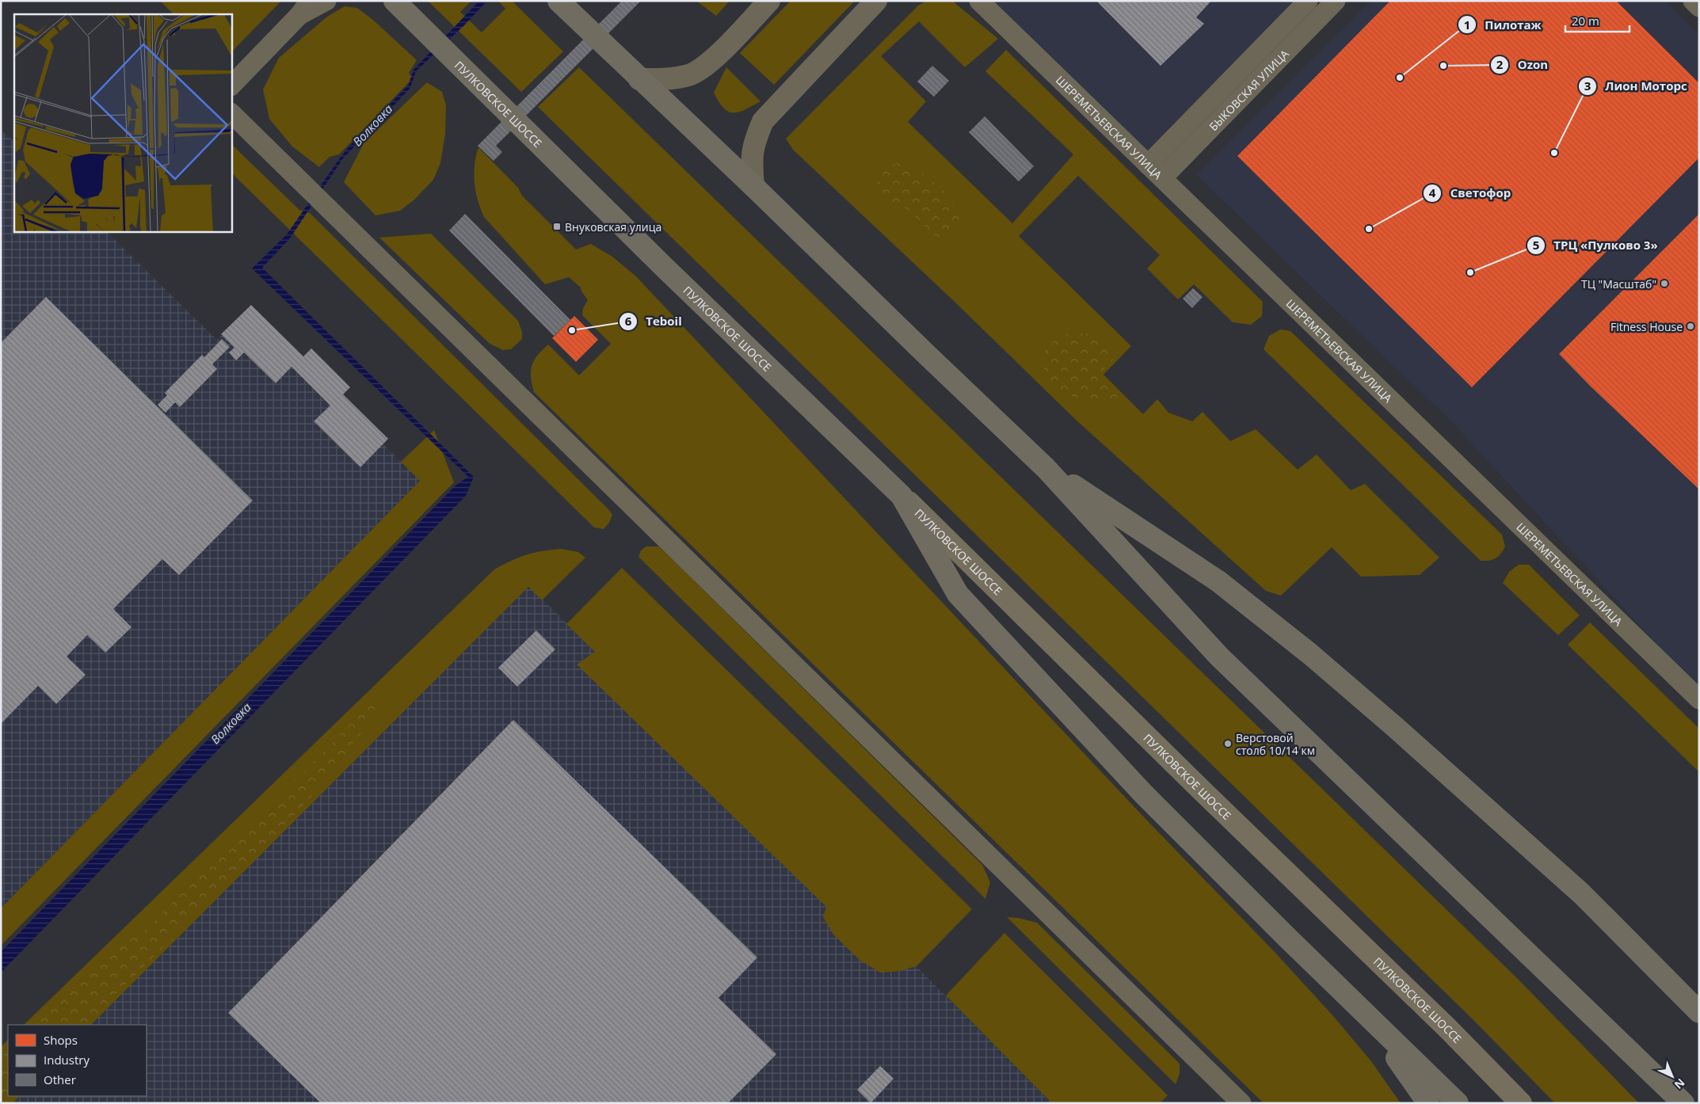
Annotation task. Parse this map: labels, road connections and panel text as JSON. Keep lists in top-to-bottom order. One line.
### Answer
{"streets":{"highway":["ПУЛКОВСКОЕ ШОССЕ"],"street":["БЫКОВСКАЯ УЛИЦА","ШЕРЕМЕТЬЕВСКАЯ УЛИЦА"]},"crossings":[["БЫКОВСКАЯ УЛИЦА","ШЕРЕМЕТЬЕВСКАЯ УЛИЦА"]],"water":["Волковка"],"places":{"other":["Ozon","Пилотаж","Лион Моторс","Светофор","ТРЦ «Пулково 3»","ТЦ \"Масштаб\"","Fitness House","Teboil","Верстовой столб 10/14 км"],"transit":["Внуковская улица"]},"legend":["Shops","Industry","Other"],"scale_bar":"20 m","north":"bottom right"}
